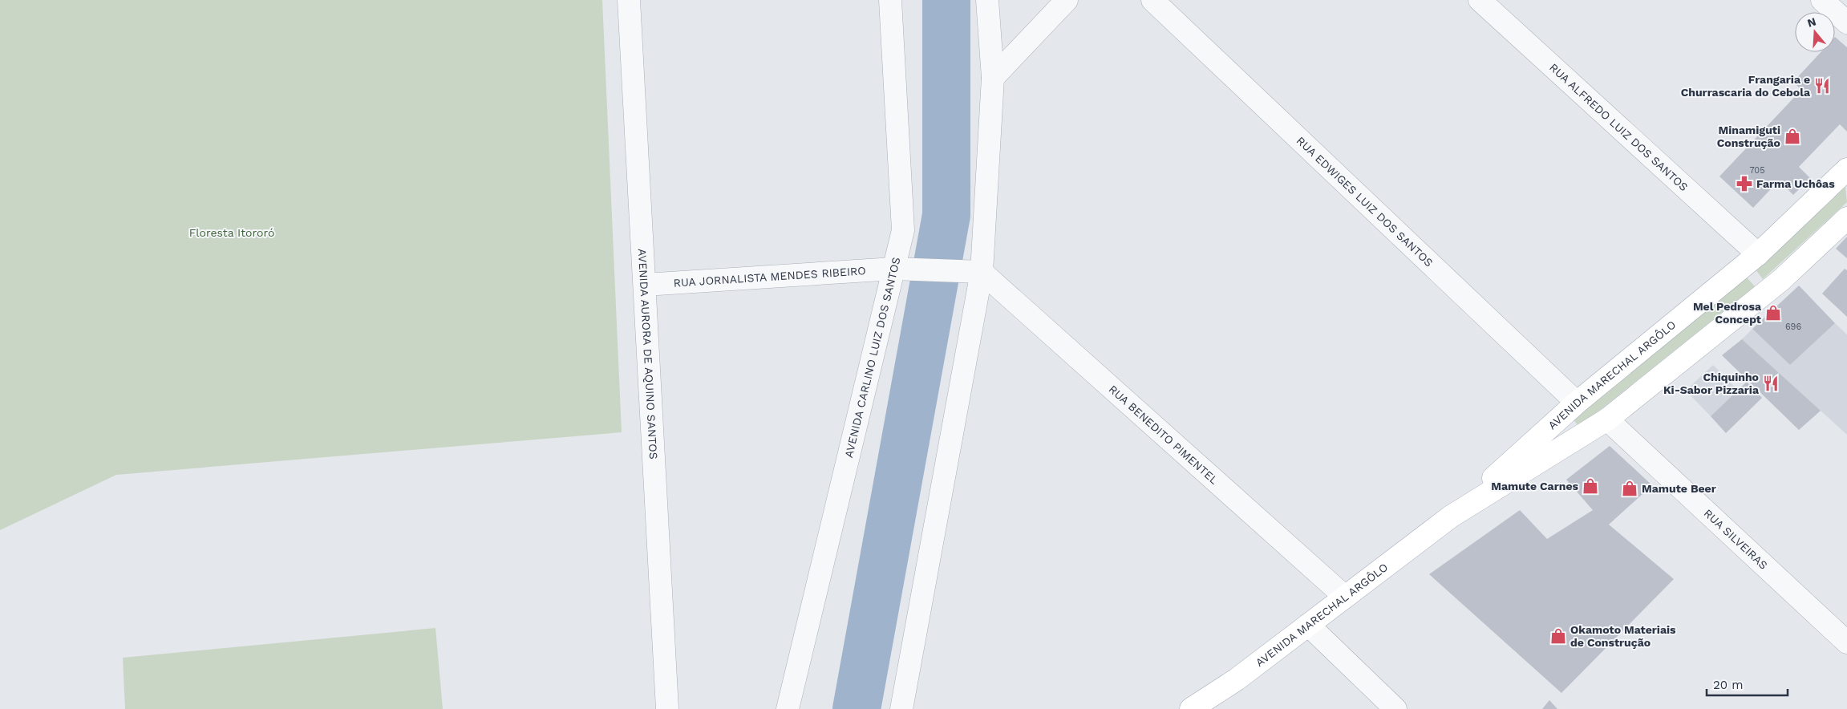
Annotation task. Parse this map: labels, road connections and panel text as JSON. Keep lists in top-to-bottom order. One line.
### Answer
{"streets":{"main road":["AVENIDA MARECHAL ARGÔLO"],"street":["RUA ALFREDO LUIZ DOS SANTOS","RUA EDWIGES LUIZ DOS SANTOS","RUA JORNALISTA MENDES RIBEIRO","AVENIDA AURORA DE AQUINO SANTOS","AVENIDA CARLINO LUIZ DOS SANTOS","RUA BENEDITO PIMENTEL","RUA SILVEIRAS"]},"crossings":[["RUA ALFREDO LUIZ DOS SANTOS","AVENIDA MARECHAL ARGÔLO"],["RUA EDWIGES LUIZ DOS SANTOS","AVENIDA MARECHAL ARGÔLO"],["RUA JORNALISTA MENDES RIBEIRO","AVENIDA AURORA DE AQUINO SANTOS"],["RUA JORNALISTA MENDES RIBEIRO","AVENIDA CARLINO LUIZ DOS SANTOS"],["RUA JORNALISTA MENDES RIBEIRO","RUA BENEDITO PIMENTEL"],["AVENIDA MARECHAL ARGÔLO","RUA BENEDITO PIMENTEL"],["AVENIDA MARECHAL ARGÔLO","RUA SILVEIRAS"]],"parks":["Floresta Itororó"],"places":{"restaurant":["Frangaria e Churrascaria do Cebola","Chiquinho Ki-Sabor Pizzaria"],"shop":["Minamiguti Construção","Mel Pedrosa Concept","Mamute Carnes","Mamute Beer","Okamoto Materiais de Construção"],"pharmacy":["Farma Uchôas"]},"house_numbers":["705","696"],"scale_bar":"20 m","north":"top"}
